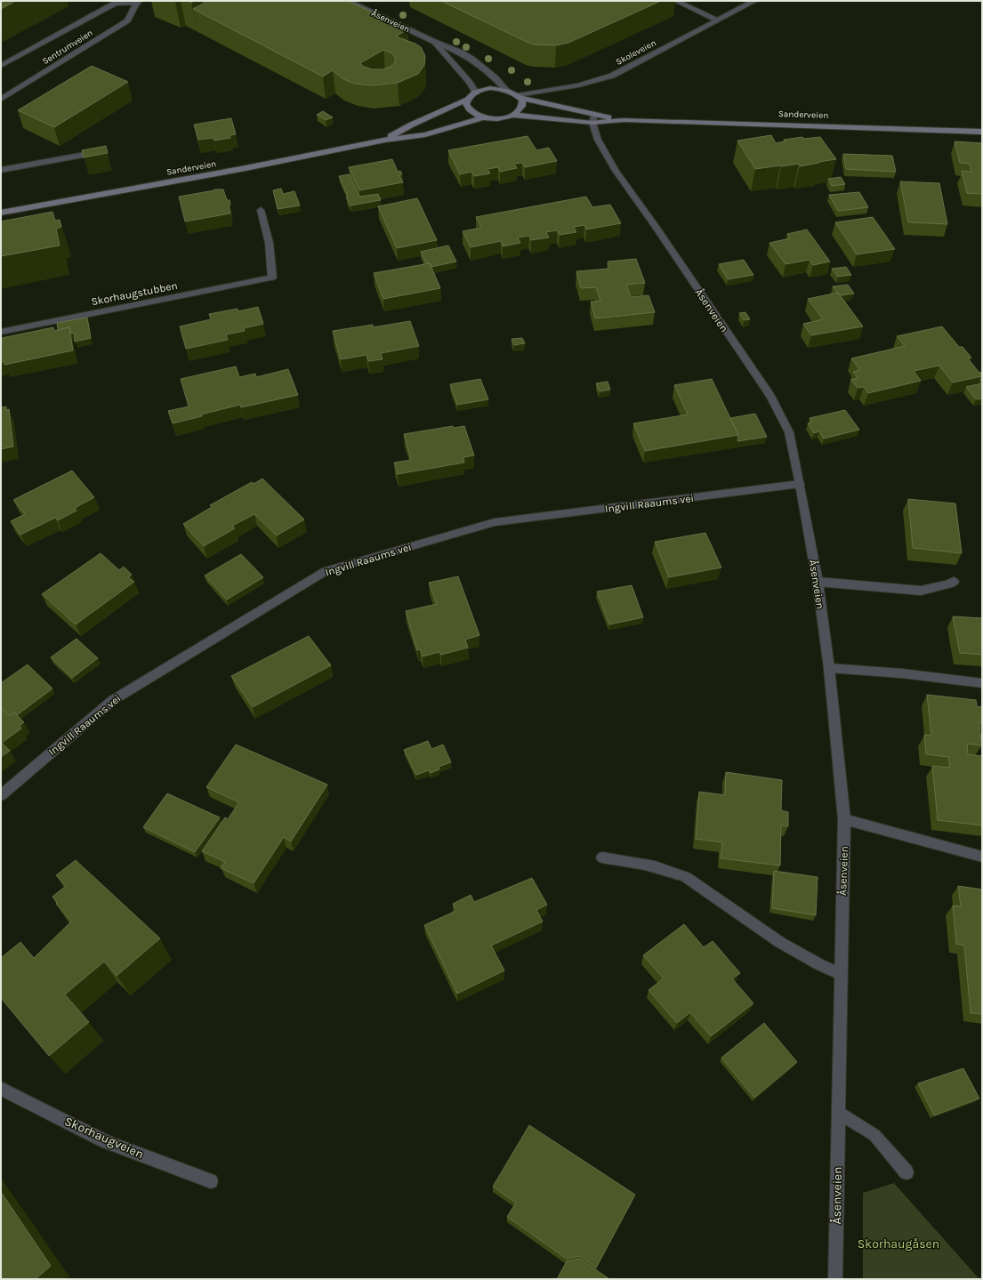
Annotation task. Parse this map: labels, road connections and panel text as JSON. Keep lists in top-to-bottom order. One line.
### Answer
{"streets":{"main road":["Sanderveien"],"street":["Åsenveien","Sentrumveien","Skoleveien","Skorhaugstubben","Ingvill Raaums vei","Skorhaugveien"]},"crossings":[["Åsenveien","Sanderveien"],["Åsenveien","Ingvill Raaums vei"],["Skoleveien","Sanderveien"]],"parks":["Skorhaugåsen"]}
